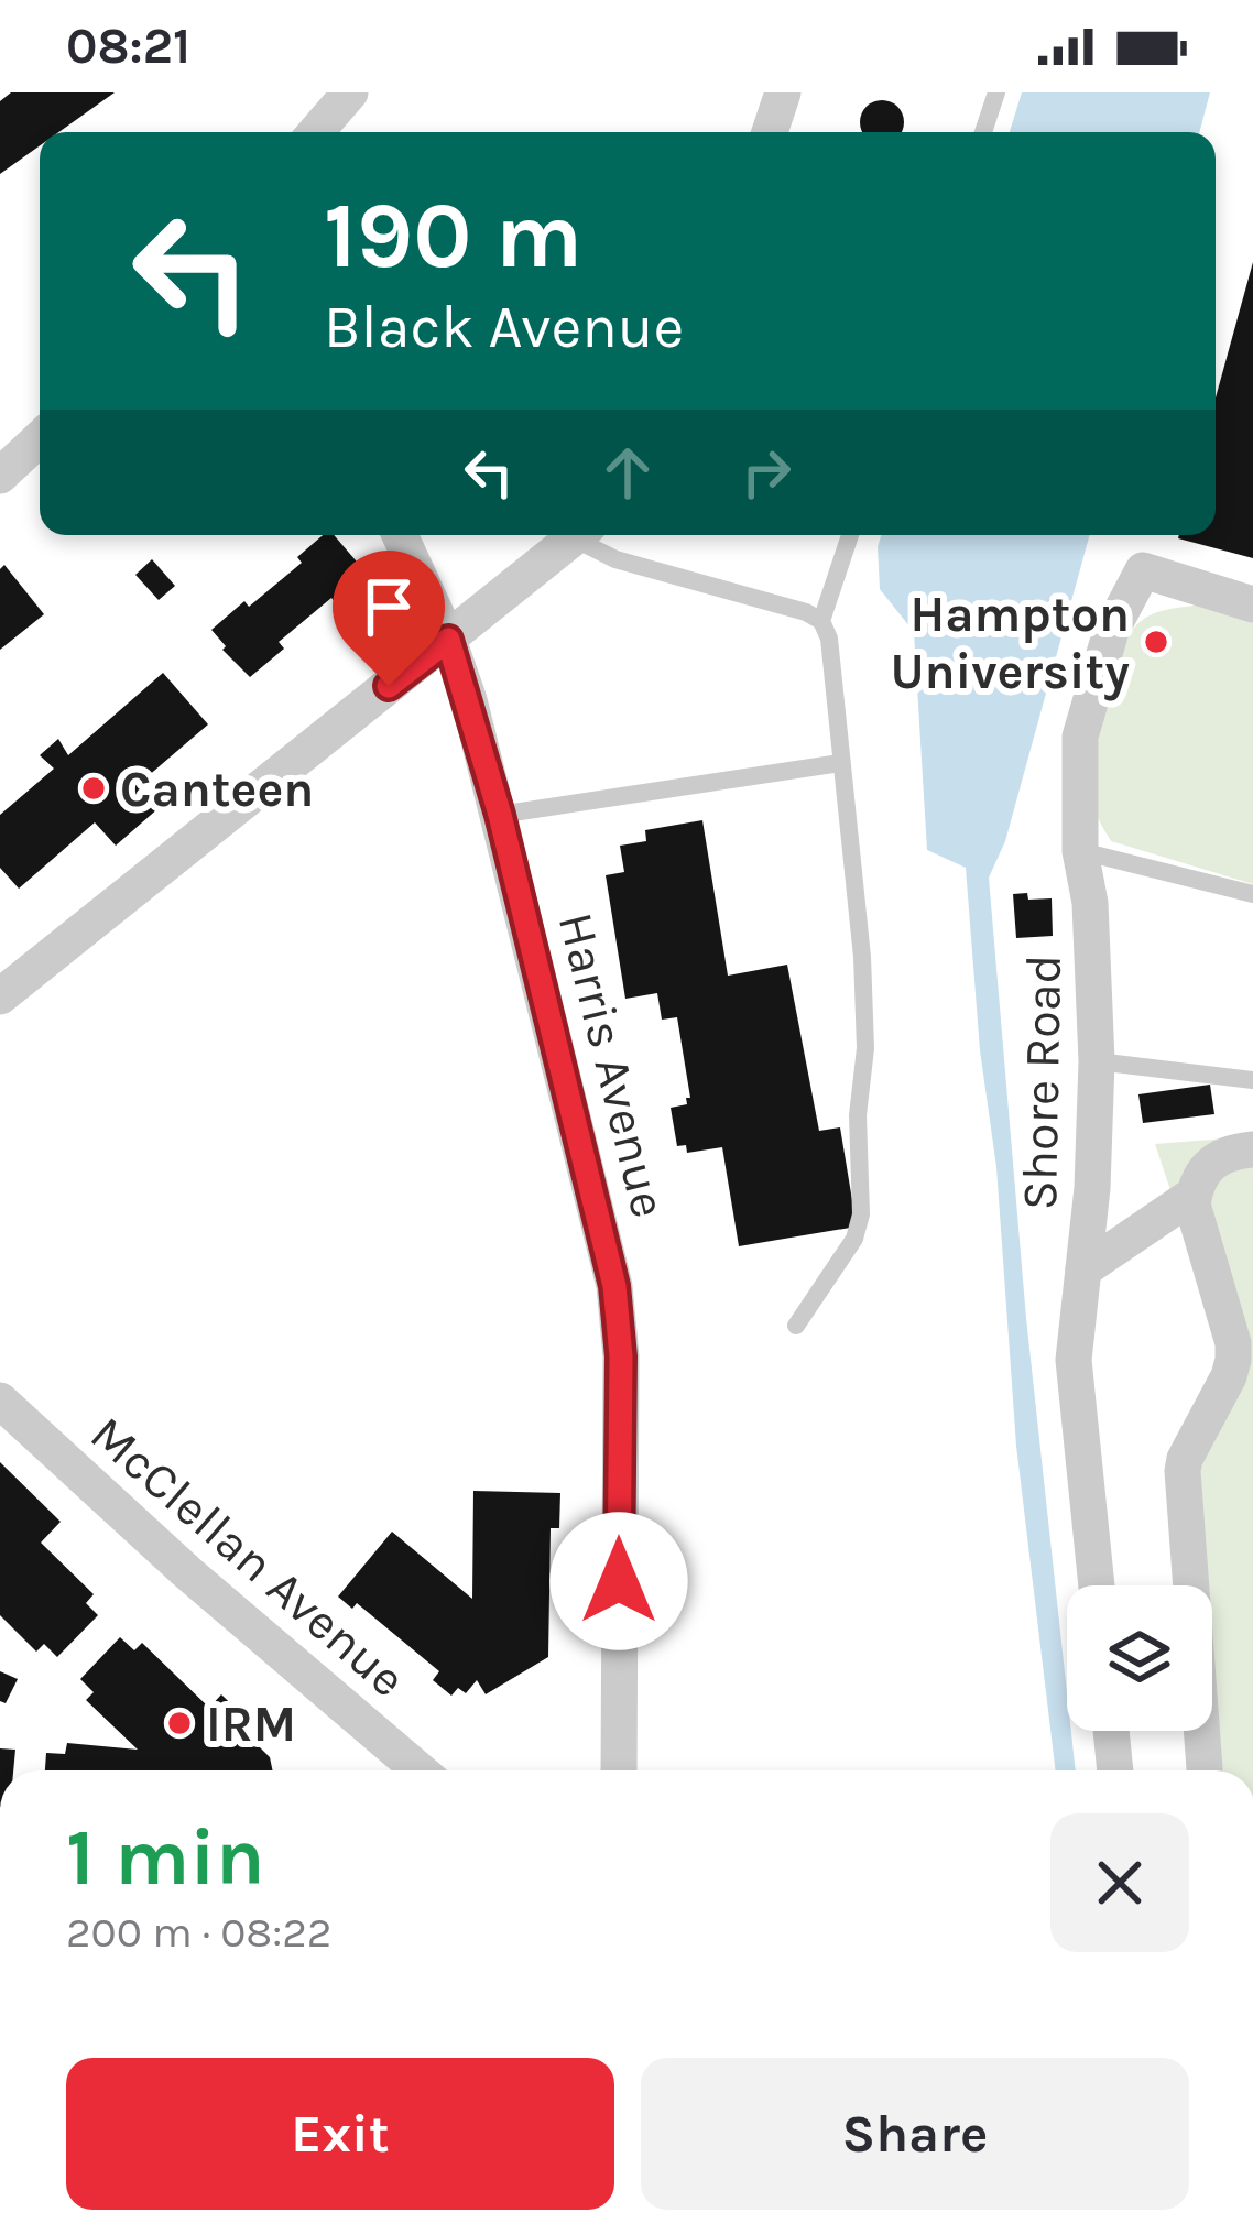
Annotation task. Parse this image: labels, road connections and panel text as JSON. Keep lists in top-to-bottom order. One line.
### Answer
{"streets":{"street":["Harris Avenue","Shore Road","McClellan Avenue"]},"places":["Hampton University","Canteen","IRM"],"page":{"status":"08:21","turn":["190 m","Black Avenue"],"heading":["1 min","200 m · 08:22"],"buttons":["Exit","Share"]}}
